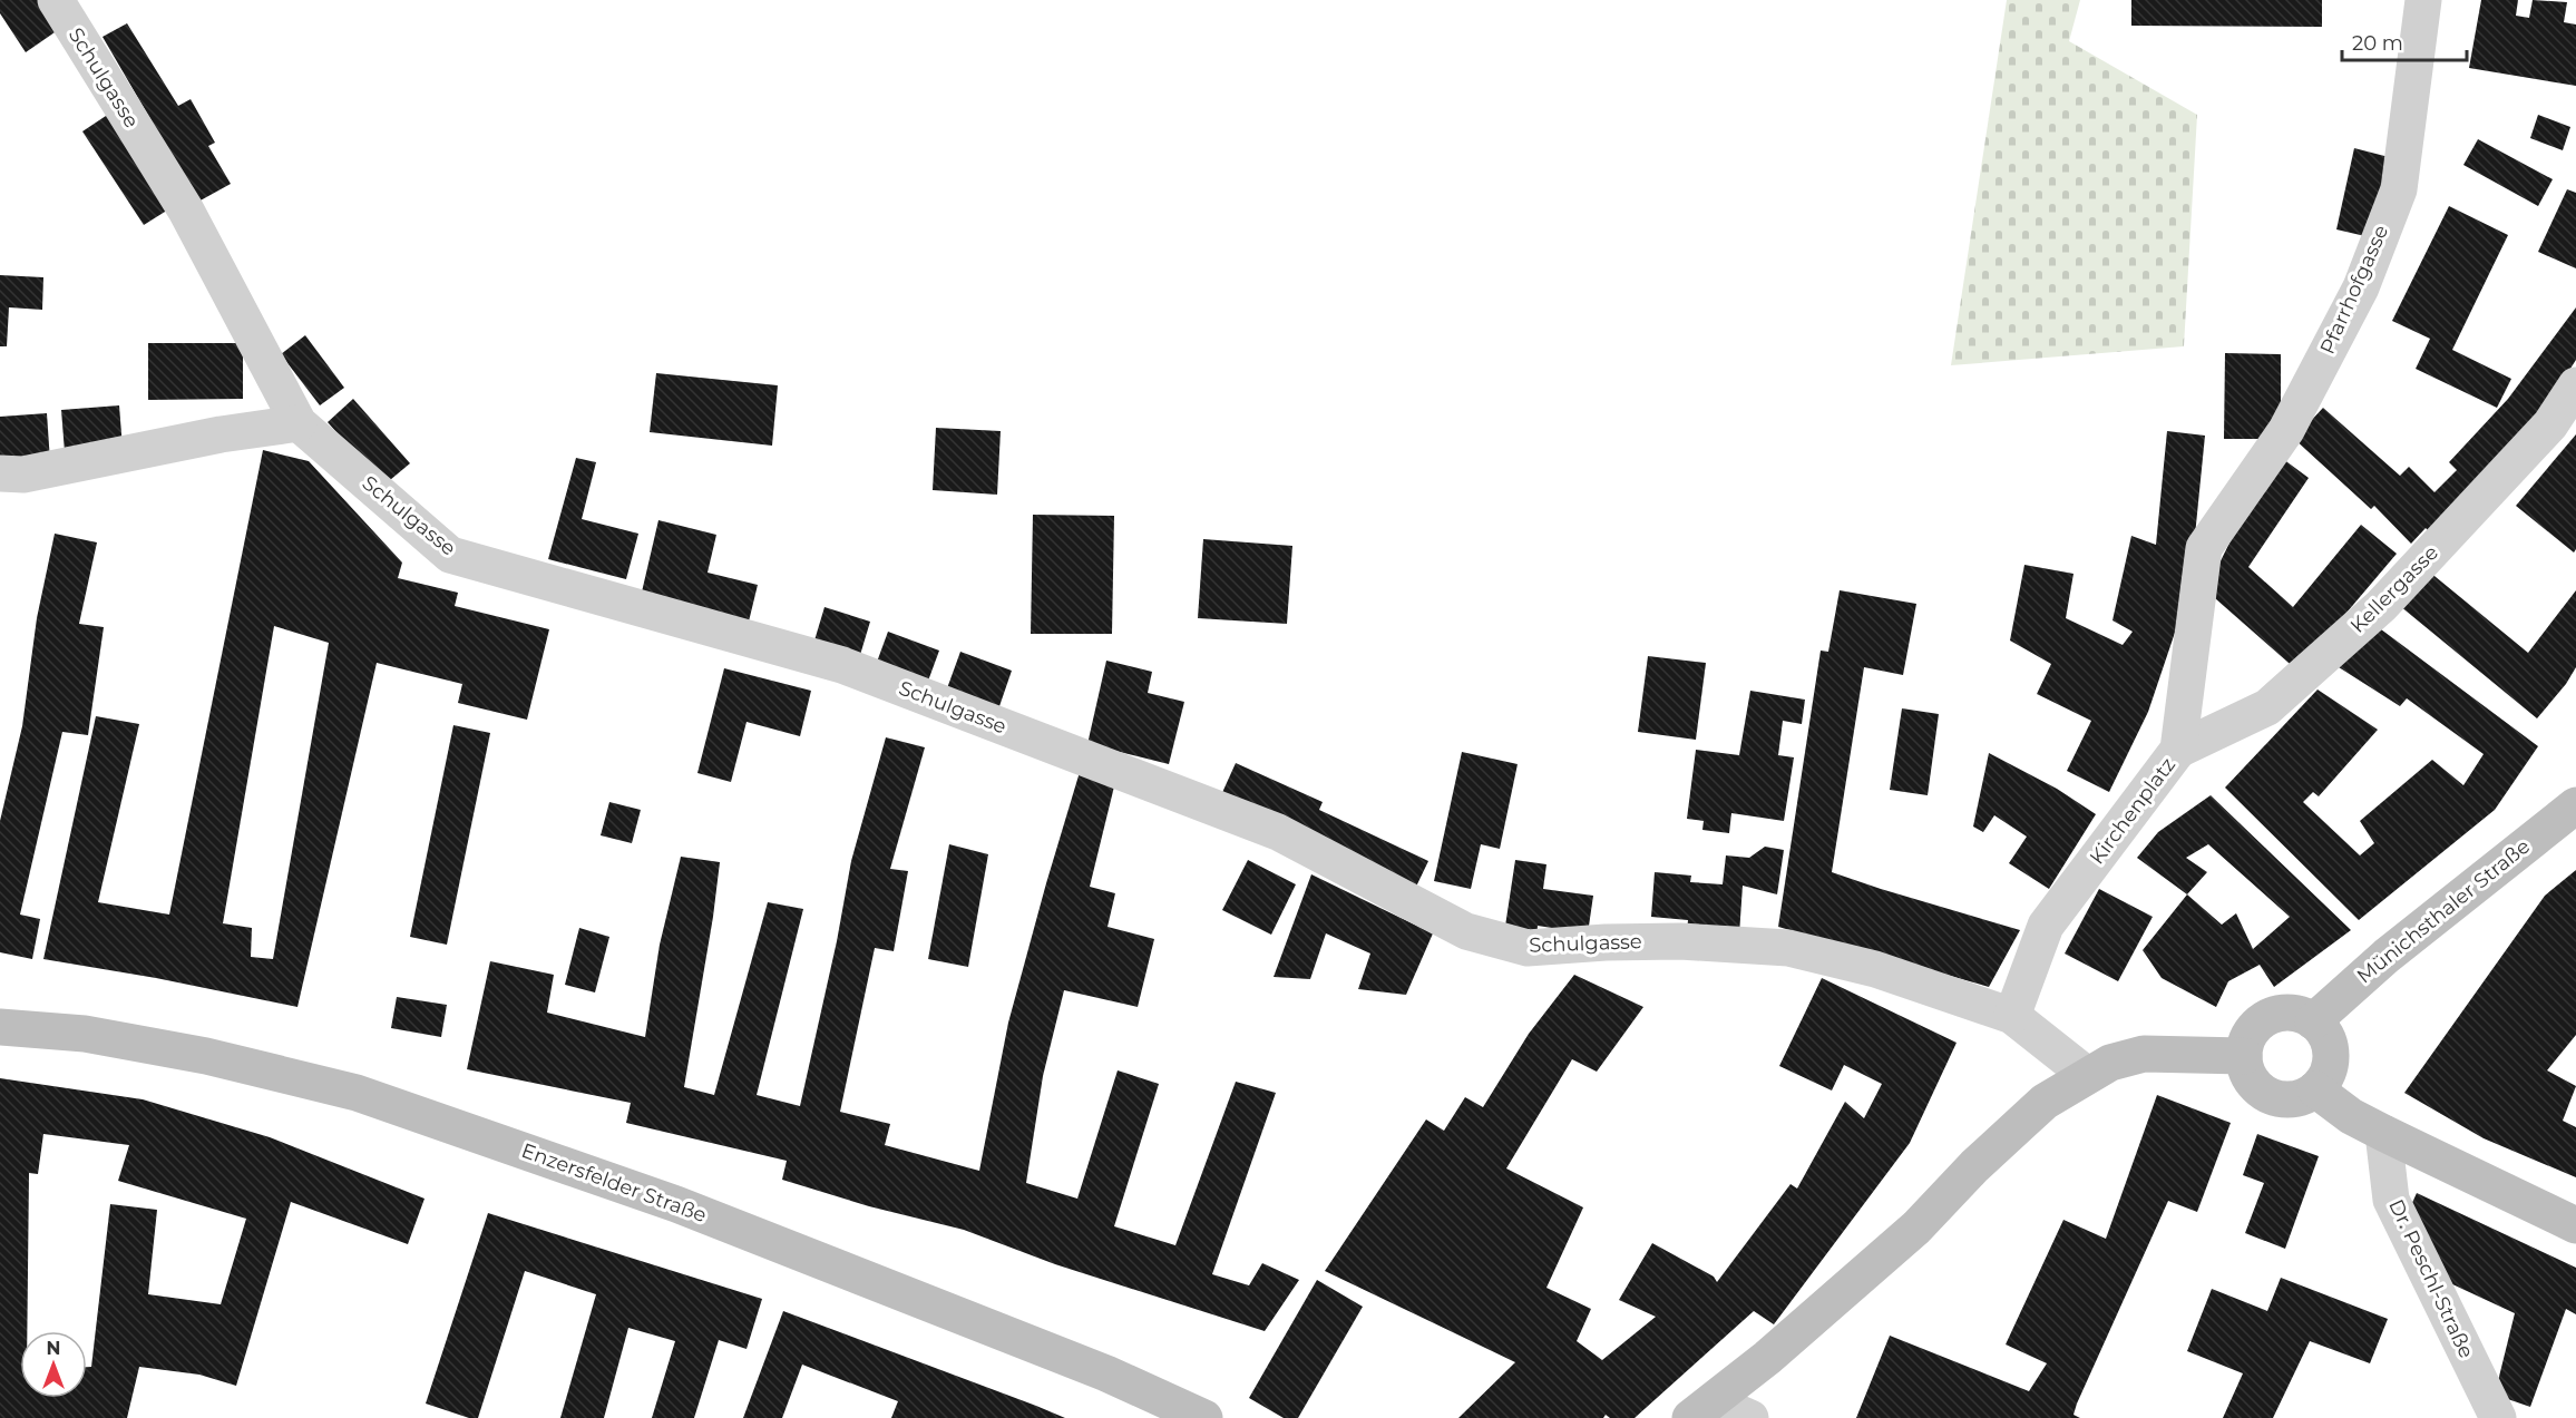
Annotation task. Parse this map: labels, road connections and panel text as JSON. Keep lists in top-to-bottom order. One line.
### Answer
{"streets":{"street":["Schulgasse","Pfarrhofgasse","Kellergasse","Kirchenplatz","Münichsthaler Straße","Enzersfelder Straße","Dr. Peschl-Straße"]},"crossings":[["Schulgasse","Kirchenplatz"],["Pfarrhofgasse","Kirchenplatz"],["Kellergasse","Kirchenplatz"]],"scale_bar":"20 m","north":"top"}
